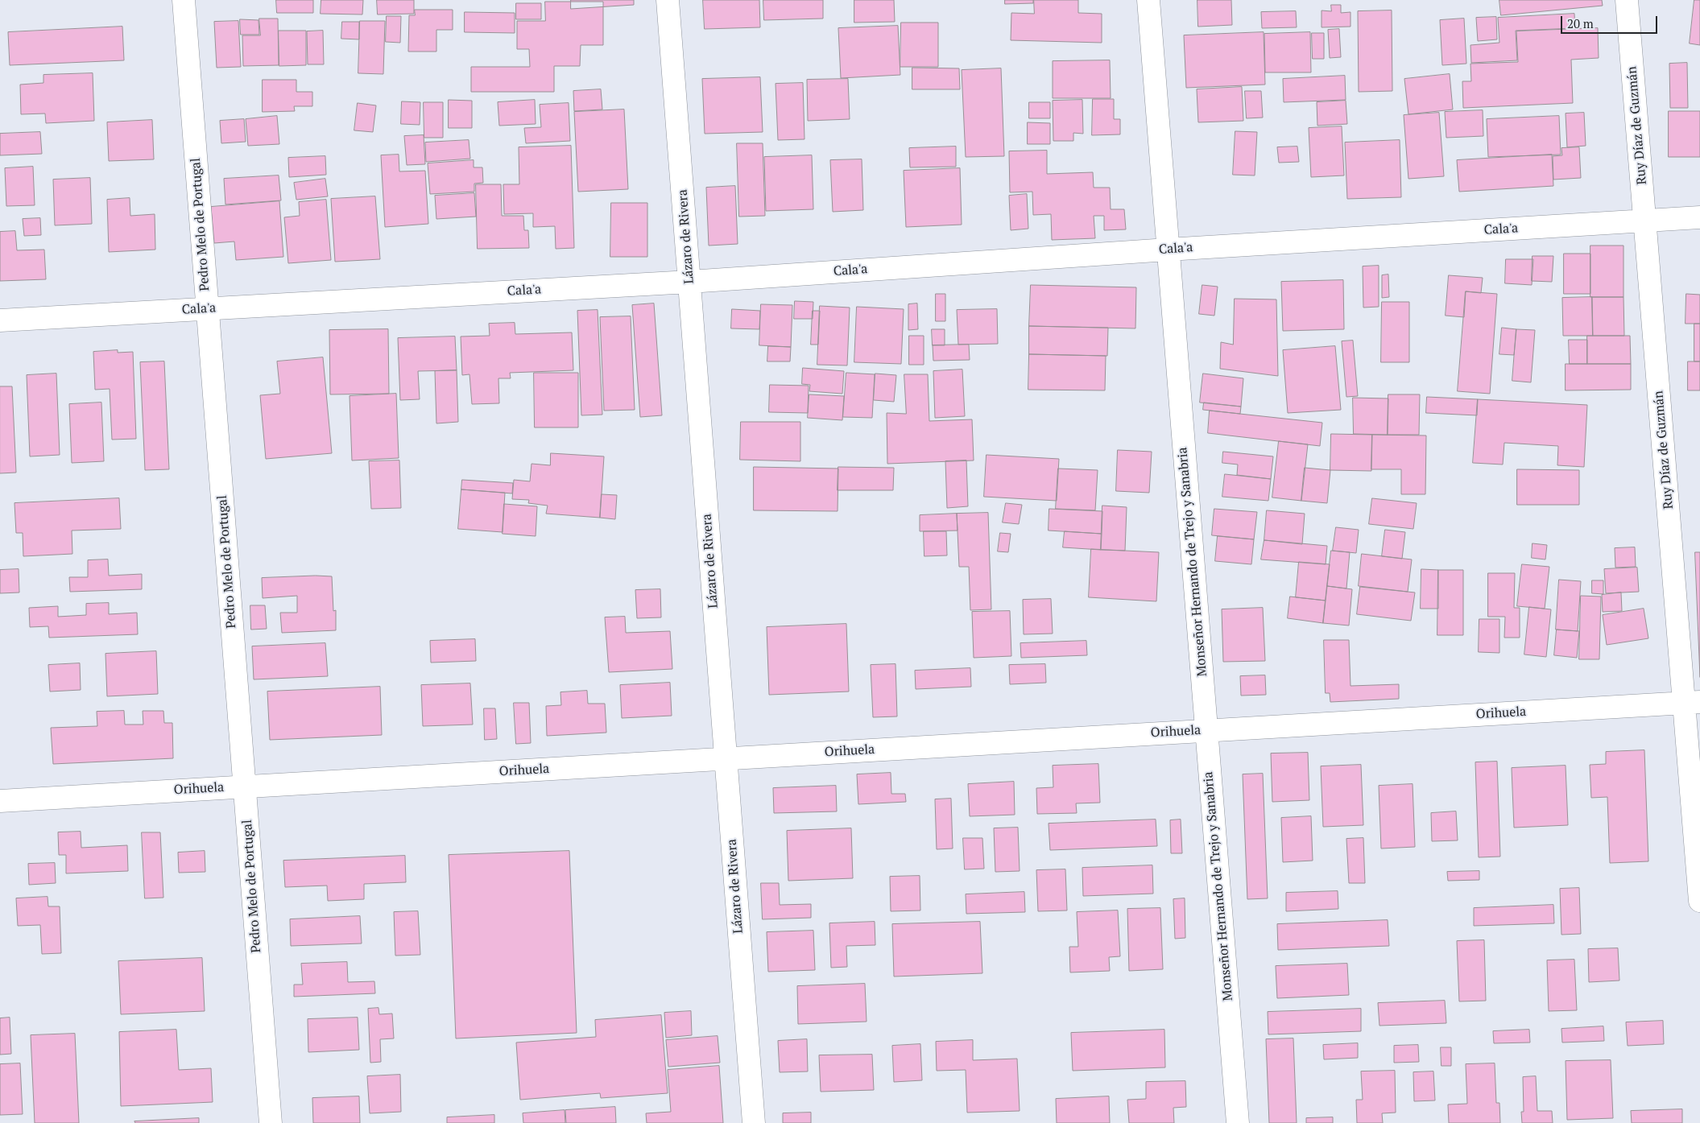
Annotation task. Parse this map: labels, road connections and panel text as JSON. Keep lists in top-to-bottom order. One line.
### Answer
{"streets":{"street":["Ruy Díaz de Guzmán","Pedro Melo de Portugal","Cala'a","Lázaro de Rivera","Monseñor Hernando de Trejo y Sanabria","Orihuela"]},"crossings":[["Ruy Díaz de Guzmán","Cala'a"],["Ruy Díaz de Guzmán","Orihuela"],["Pedro Melo de Portugal","Cala'a"],["Pedro Melo de Portugal","Orihuela"],["Cala'a","Lázaro de Rivera"],["Cala'a","Monseñor Hernando de Trejo y Sanabria"],["Lázaro de Rivera","Orihuela"],["Monseñor Hernando de Trejo y Sanabria","Orihuela"]],"scale_bar":"20 m"}
